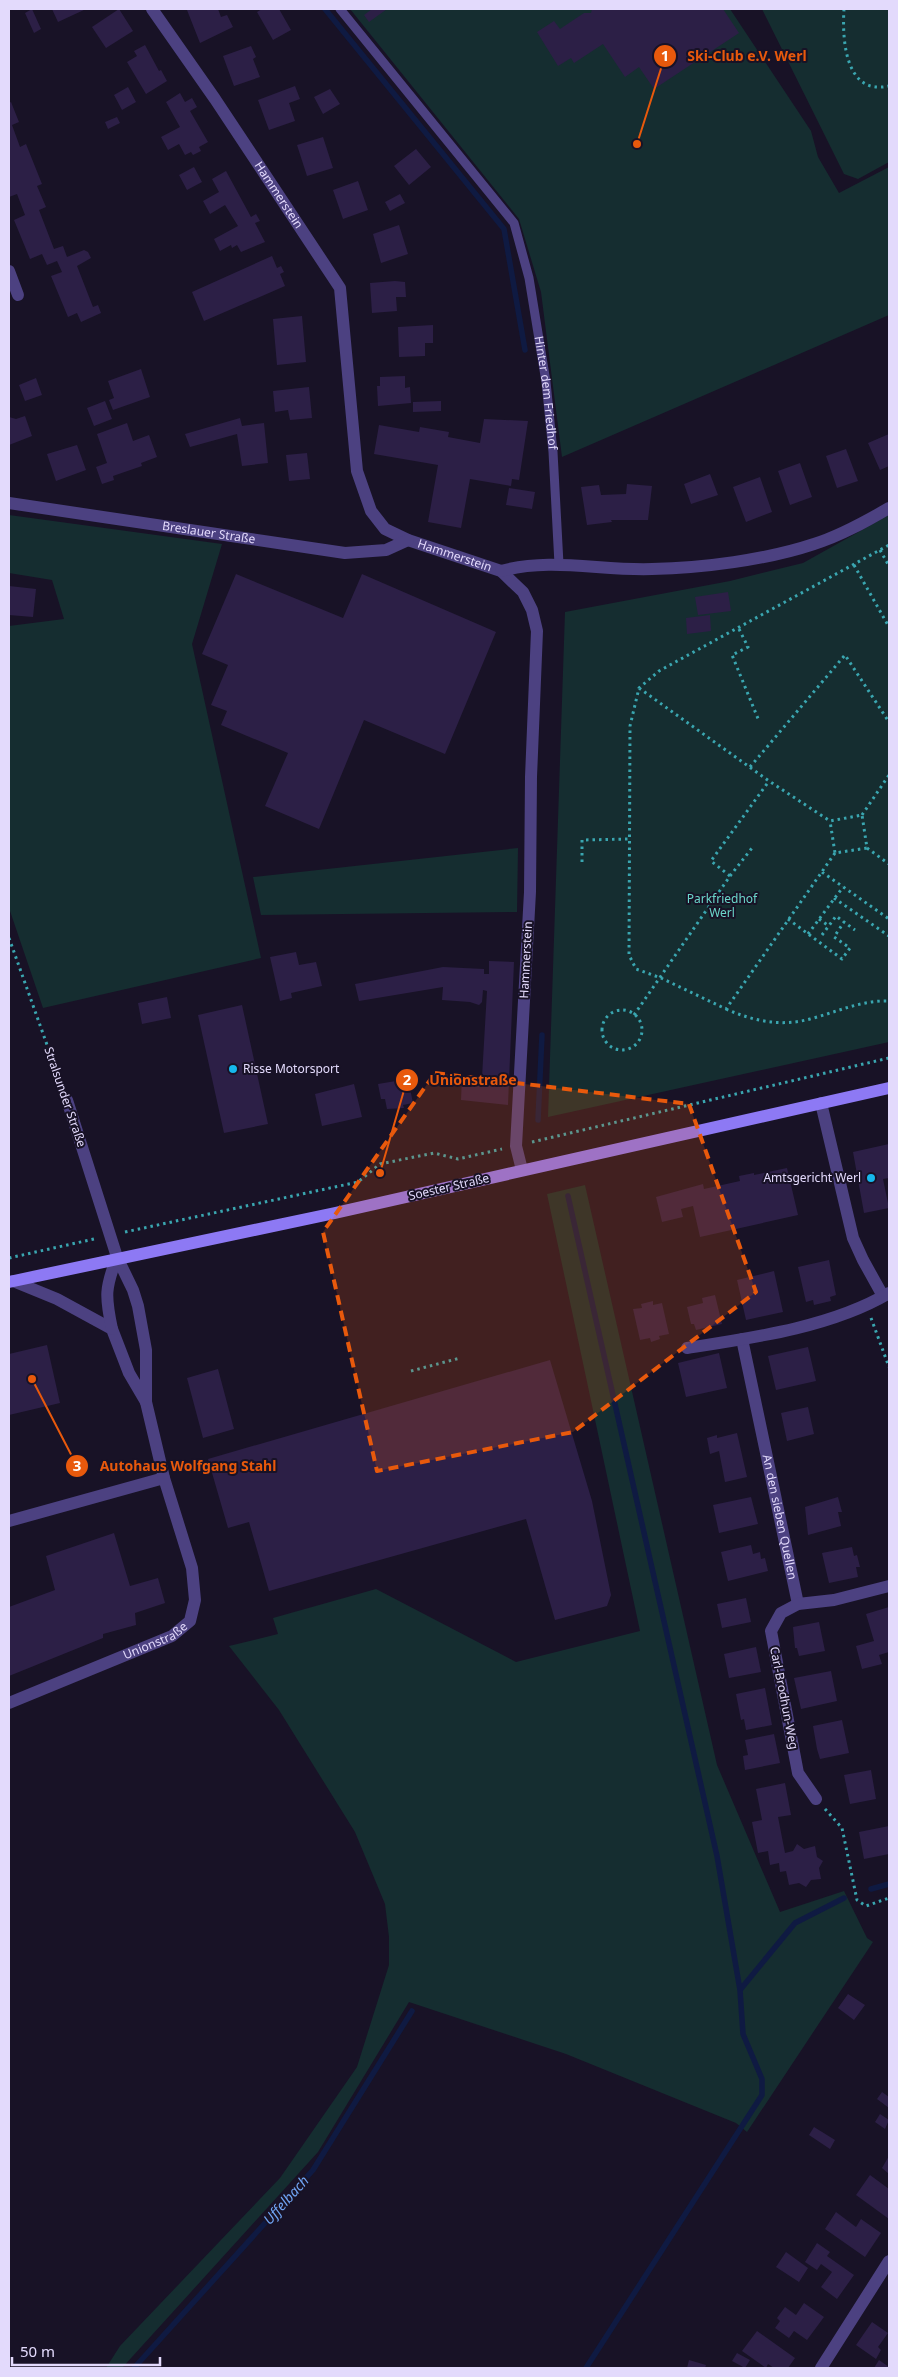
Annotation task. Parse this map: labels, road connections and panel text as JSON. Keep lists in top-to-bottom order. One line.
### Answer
{"streets":{"main road":["Soester Straße"],"street":["Hammerstein","Breslauer Straße","Stralsunder Straße","An den sieben Quellen","Unionstraße","Carl-Brodhun-Weg"],"lane":["Hinter dem Friedhof"]},"crossings":[["Hammerstein","Breslauer Straße"],["Hammerstein","Soester Straße"],["Stralsunder Straße","Soester Straße"],["Stralsunder Straße","Unionstraße"],["Soester Straße","Unionstraße"],["An den sieben Quellen","Carl-Brodhun-Weg"]],"water":["Uffelbach"],"parks":["Parkfriedhof Werl"],"places":["Ski-Club e.V. Werl","Risse Motorsport","Unionstraße","Amtsgericht Werl","Autohaus Wolfgang Stahl"],"scale_bar":"50 m"}
